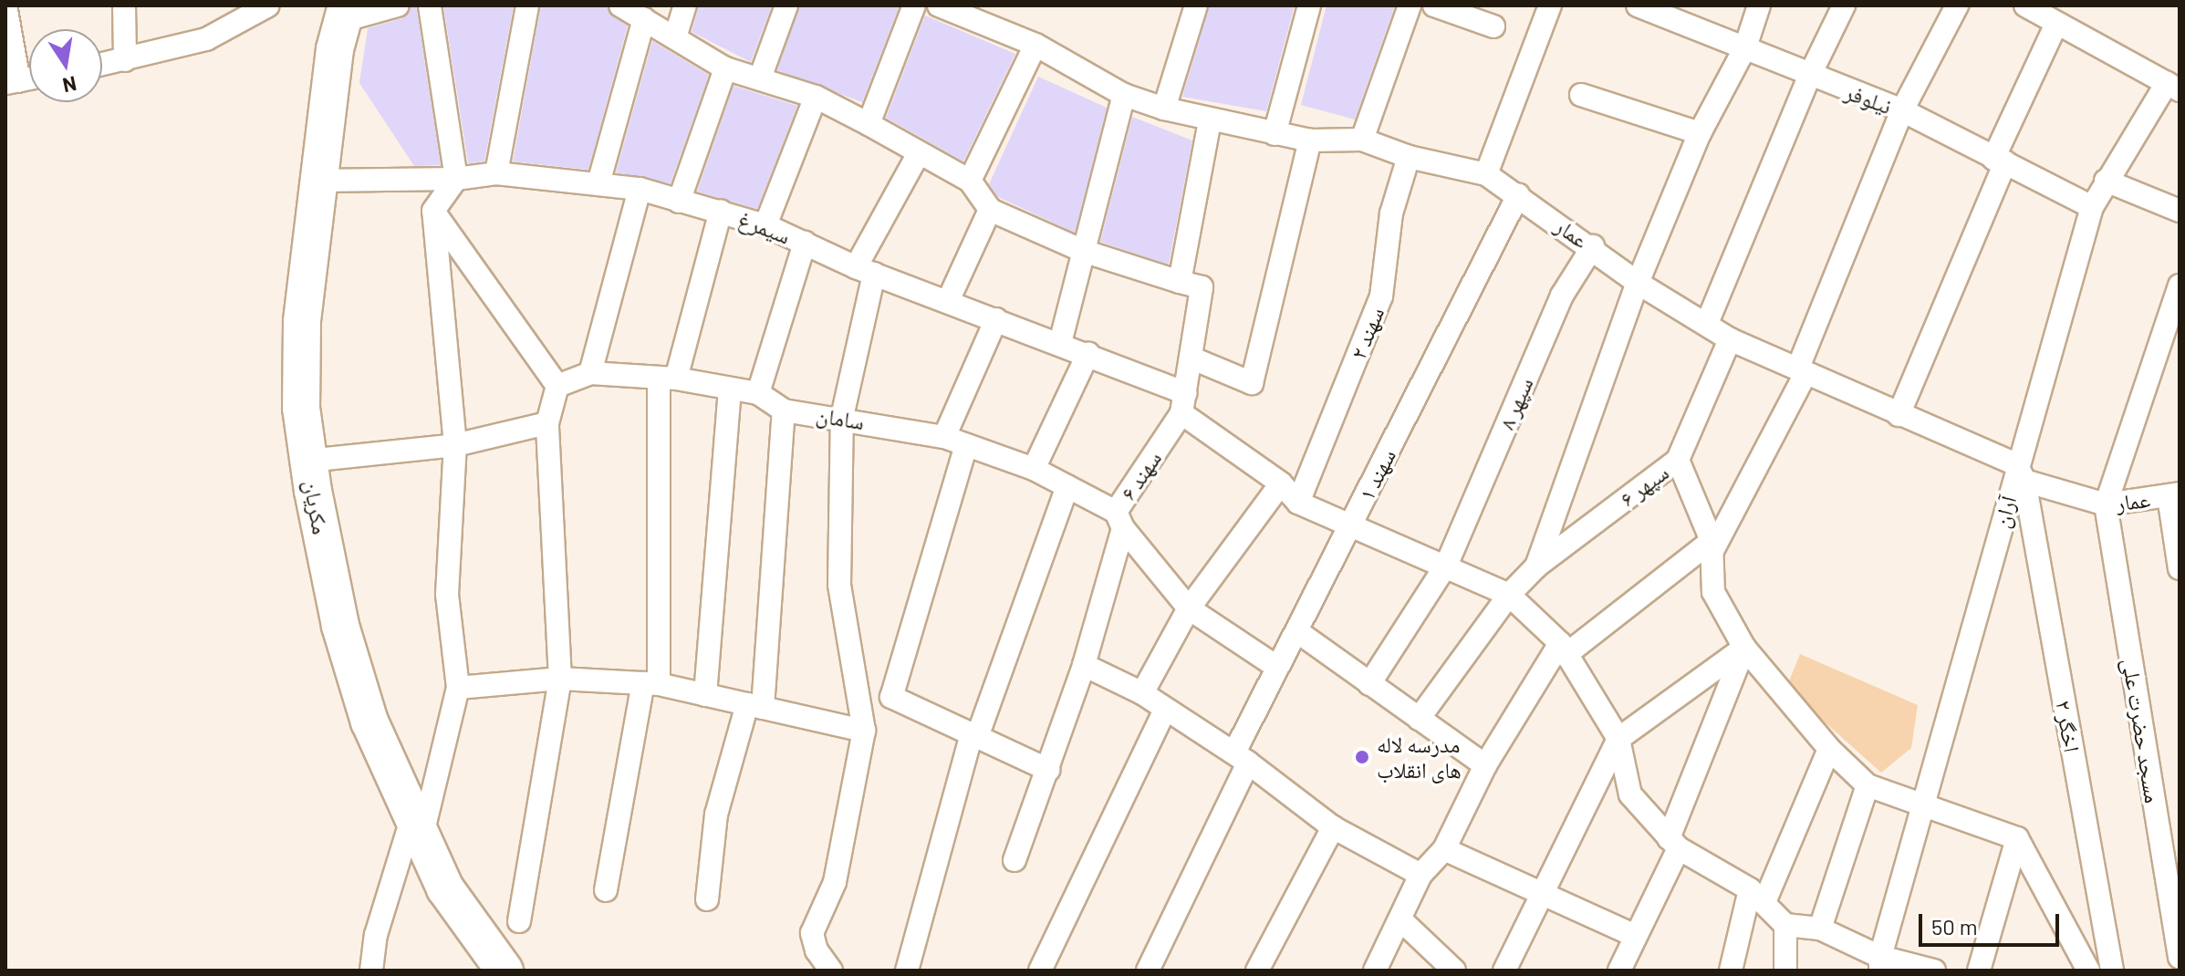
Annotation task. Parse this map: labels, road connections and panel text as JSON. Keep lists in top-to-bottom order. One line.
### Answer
{"streets":{"main road":["مکریان"],"street":["نیلوفر","سیمرغ","عمار","سهند ۲","سپهر ۸","سامان","سهند ۱","سهند ۶","سپهر ۶","آران","اخگر ۲","مسجد حضرت علی"]},"crossings":[["نیلوفر","آران"],["سیمرغ","سهند ۲"],["سیمرغ","سهند ۶"],["سیمرغ","مکریان"],["عمار","سهند ۲"],["عمار","سپهر ۸"],["عمار","سهند ۱"],["عمار","سپهر ۶"],["عمار","آران"],["عمار","اخگر ۲"],["عمار","مسجد حضرت علی"],["سامان","سهند ۶"],["آران","اخگر ۲"]],"places":["مدرسه لاله های انقلاب"],"scale_bar":"50 m","north":"bottom"}
